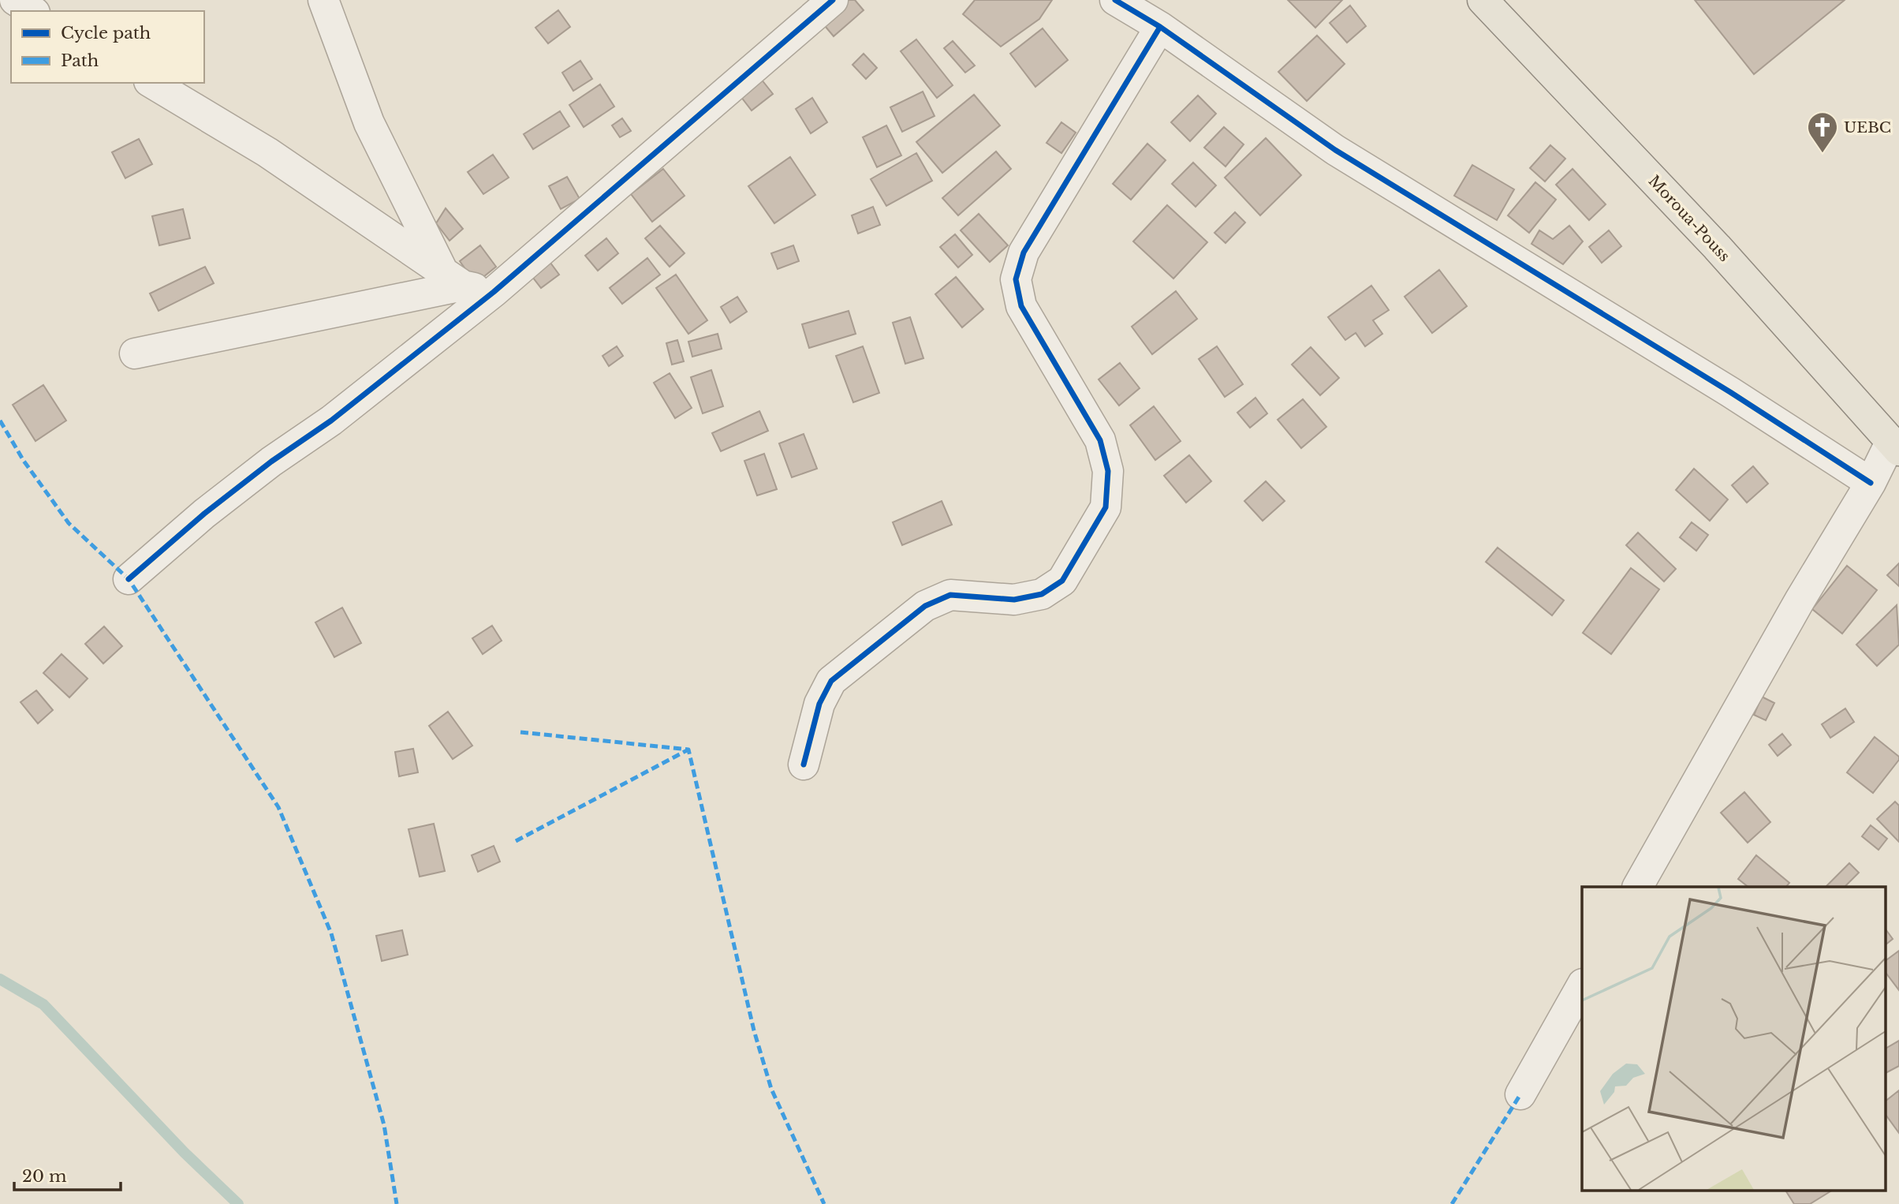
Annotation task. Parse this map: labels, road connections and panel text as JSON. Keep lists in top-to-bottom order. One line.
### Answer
{"streets":{"main road":["Moroua-Pouss"]},"places":{"church":["UEBC"]},"legend":["Cycle path","Path"],"scale_bar":"20 m"}
